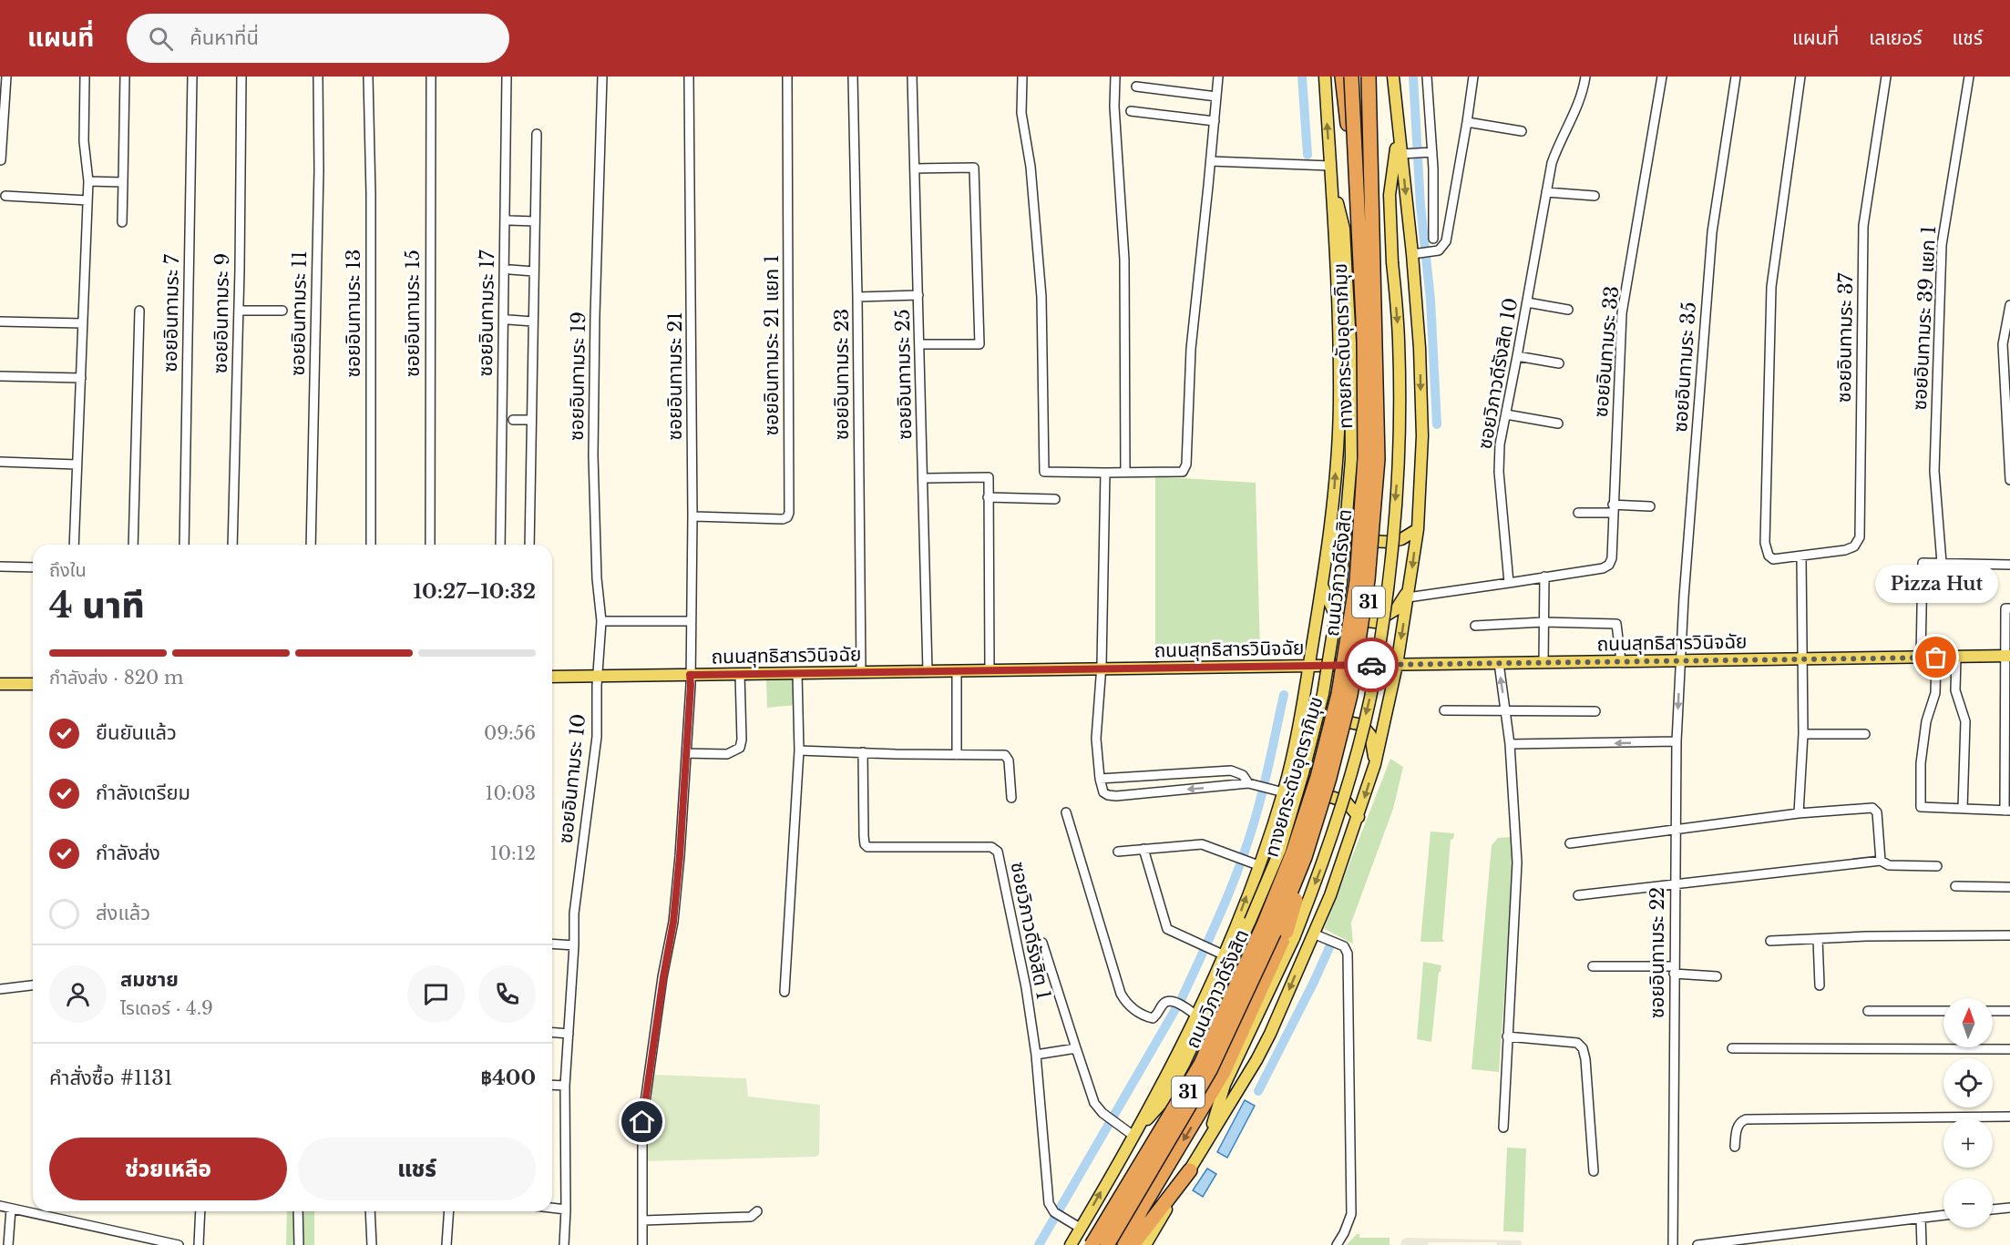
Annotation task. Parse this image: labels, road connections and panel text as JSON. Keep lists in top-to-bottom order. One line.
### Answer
{"streets":{"highway":["ทางยกระดับอุตราภิมุข","ถนนวิภาวดีรังสิต","31"],"main road":["ถนนสุทธิสารวินิจฉัย"],"street":["ซอยอินทามระ 7","ซอยอินทามระ 9","ซอยอินทามระ 11","ซอยอินทามระ 13","ซอยอินทามระ 15","ซอยอินทามระ 17","ซอยอินทามระ 39 แยก 1","ซอยอินทามระ 37","ซอยอินทามระ 21 แยก 1","ซอยอินทามระ 33","ซอยอินทามระ 35","ซอยวิภาวดีรังสิต 10","ซอยอินทามระ 23","ซอยอินทามระ 25","ซอยอินทามระ 19","ซอยอินทามระ 21","ซอยอินทามระ 10","ซอยวิภาวดีรังสิต 1","ซอยอินทามระ 22"]},"crossings":[["ซอยอินทามระ 21 แยก 1","ซอยอินทามระ 21"],["ทางยกระดับอุตราภิมุข","ถนนวิภาวดีรังสิต"],["ซอยอินทามระ 33","ซอยวิภาวดีรังสิต 10"],["ซอยอินทามระ 35","ถนนสุทธิสารวินิจฉัย"],["ซอยอินทามระ 35","ซอยอินทามระ 22"],["ซอยอินทามระ 23","ถนนสุทธิสารวินิจฉัย"],["ซอยอินทามระ 25","ถนนสุทธิสารวินิจฉัย"],["ซอยอินทามระ 19","ถนนสุทธิสารวินิจฉัย"],["ซอยอินทามระ 19","ซอยอินทามระ 10"],["ซอยอินทามระ 21","ถนนสุทธิสารวินิจฉัย"],["ถนนวิภาวดีรังสิต","31"],["ถนนวิภาวดีรังสิต","ถนนสุทธิสารวินิจฉัย"],["ถนนวิภาวดีรังสิต","ซอยวิภาวดีรังสิต 1"],["31","ถนนสุทธิสารวินิจฉัย"],["ถนนสุทธิสารวินิจฉัย","ซอยอินทามระ 10"],["ถนนสุทธิสารวินิจฉัย","ซอยอินทามระ 22"]],"places":["Pizza Hut"],"north":"top","page":{"header":"แผนที่","search":"ค้นหาที่นี่","nav":["แผนที่","เลเยอร์","แชร์"],"heading":["4 นาที","ถึงใน","10:27–10:32"],"panel":["สมชาย","ไรเดอร์ · 4.9","คำสั่งซื้อ #1131","฿400"],"bubble":"Pizza Hut","bar":"กำลังส่ง · 820 m","list":[["ยืนยันแล้ว","09:56"],["กำลังเตรียม","10:03"],["กำลังส่ง","10:12"],"ส่งแล้ว"],"map_buttons":["+","−"],"buttons":["ช่วยเหลือ","แชร์"]}}
